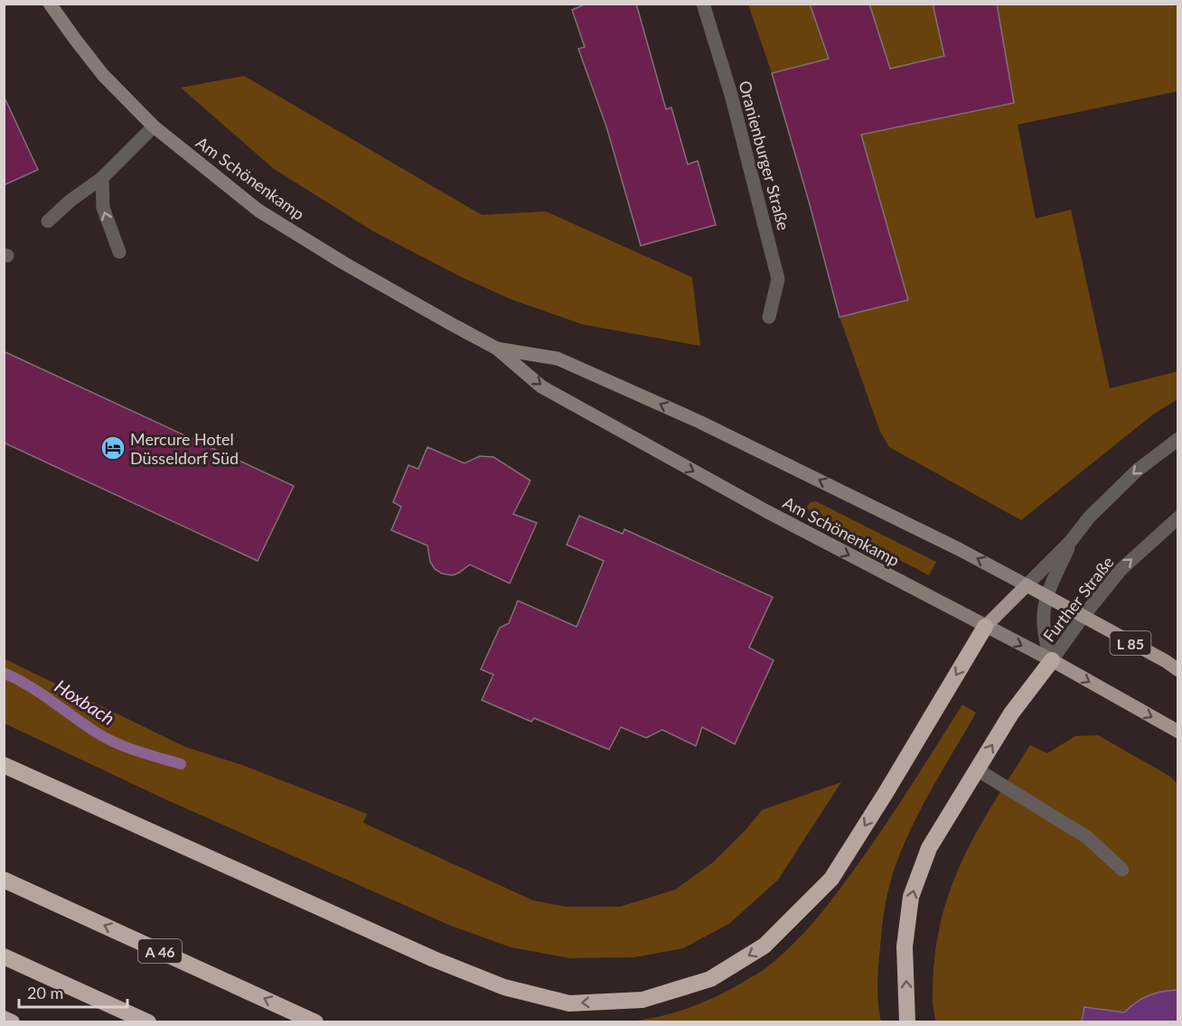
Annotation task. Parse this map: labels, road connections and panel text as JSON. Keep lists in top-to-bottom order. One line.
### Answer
{"streets":{"highway":["A 46"],"main road":["Am Schönenkamp","Further Straße","L 85"],"street":["Oranienburger Straße"]},"crossings":[["Am Schönenkamp","Further Straße"]],"water":["Hoxbach"],"places":{"hotel":["Mercure Hotel Düsseldorf Süd"]},"scale_bar":"20 m"}
